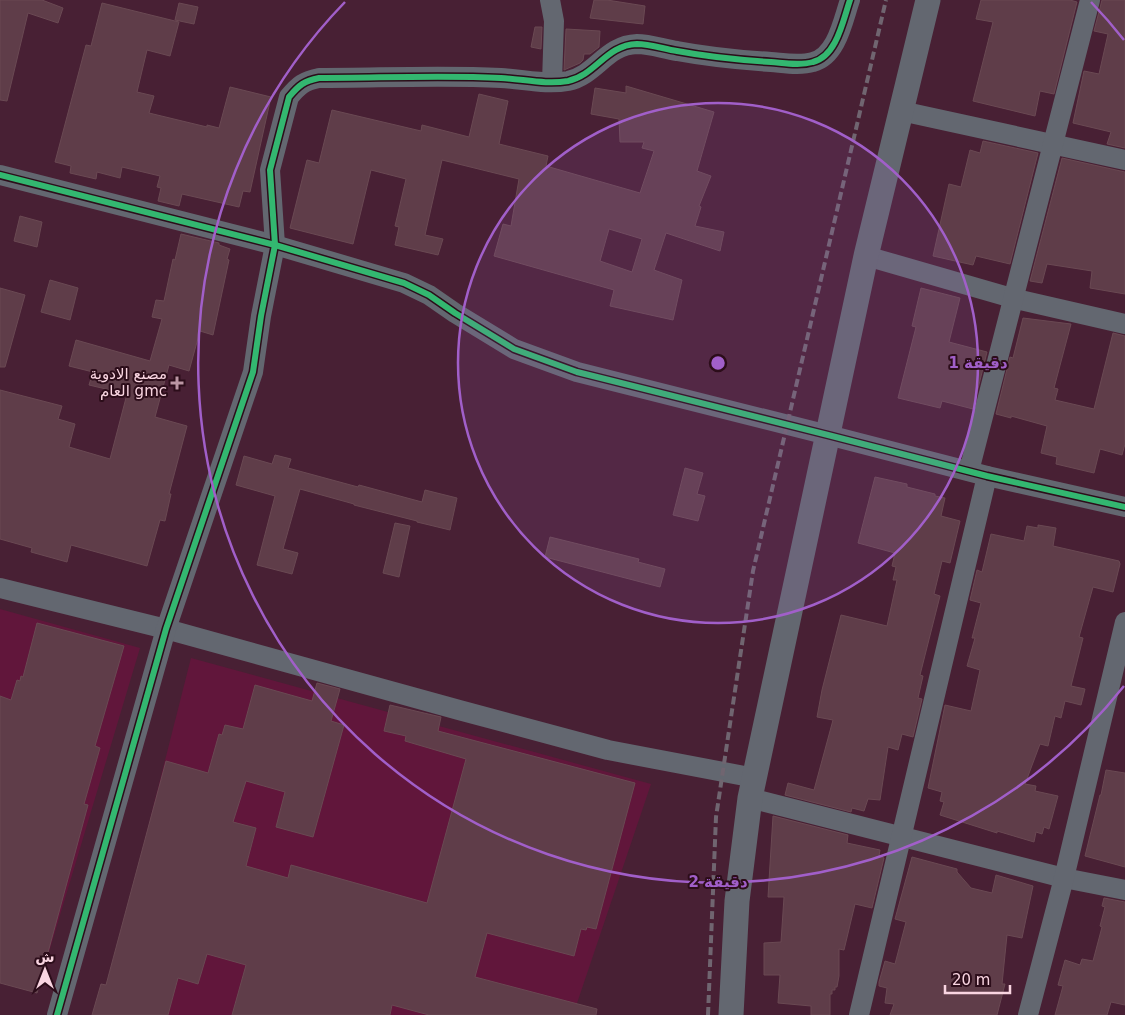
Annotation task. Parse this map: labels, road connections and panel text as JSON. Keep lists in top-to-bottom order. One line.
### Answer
{"places":{"health":["مصنع الادوية العام gmc"]},"scale_bar":"20 m","north":"top","rings":["1 دقيقة","2 دقيقة"]}
